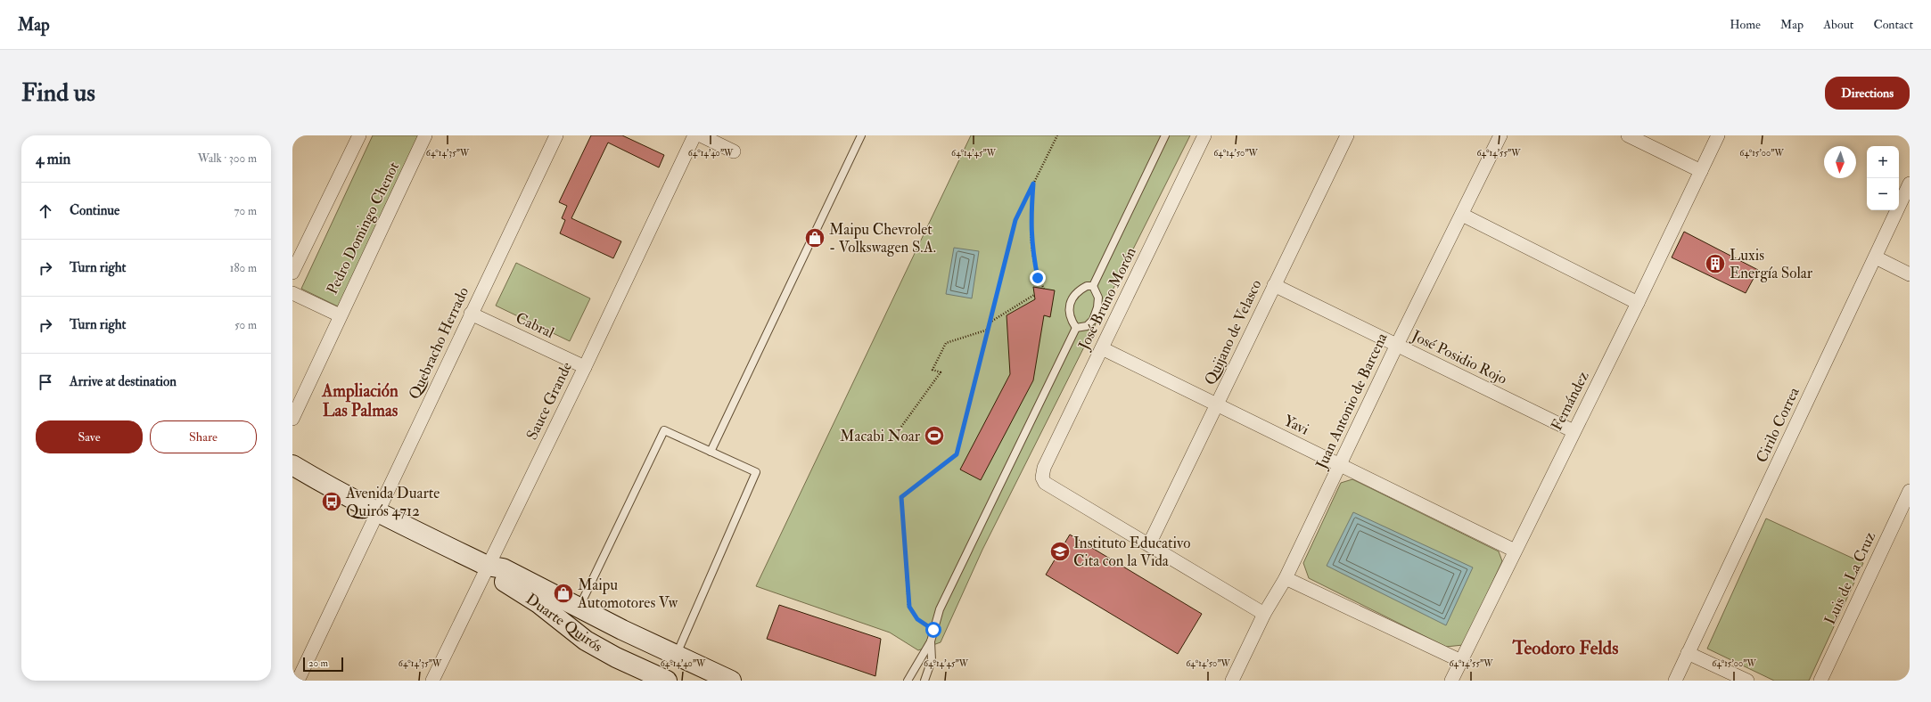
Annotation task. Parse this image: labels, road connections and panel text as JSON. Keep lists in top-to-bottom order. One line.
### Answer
{"streets":{"main road":["Duarte Quirós"],"street":["Pedro Domingo Chenot","José Bruno Morón","Cabral","Quijano de Velasco","Quebracho Herrado","José Posidio Rojo","Sauce Grande","Juan Antonio de Barcena","Fernández","Yavi","Cirilo Correa","Luis de La Cruz"]},"crossings":[["José Bruno Morón","Quijano de Velasco"],["José Bruno Morón","Yavi"],["Cabral","Quebracho Herrado"],["Cabral","Sauce Grande"],["Quijano de Velasco","José Posidio Rojo"],["Quijano de Velasco","Yavi"],["Quebracho Herrado","Duarte Quirós"],["José Posidio Rojo","Juan Antonio de Barcena"],["José Posidio Rojo","Fernández"],["Sauce Grande","Duarte Quirós"],["Juan Antonio de Barcena","Yavi"],["Fernández","Yavi"]],"districts":["Ampliación Las Palmas","Teodoro Felds"],"places":{"shop":["Maipu Chevrolet - Volkswagen S.A.","Maipu Automotores Vw"],"building":["Luxis Energía Solar"],"sports":["Macabi Noar"],"bus stop":["Avenida Duarte Quirós 4712"],"school or university":["Instituto Educativo Cita con la Vida"]},"scale_bar":"20 m","north":"bottom","page":{"header":"Map","nav":["Home","Map","About","Contact"],"buttons":["Directions",["Save","Share"]],"title":"Find us","heading":["4 min","Walk · 300 m"],"map_buttons":["+","−"],"list":[["Continue","70 m"],["Turn right","180 m"],["Turn right","50 m"],"Arrive at destination"],"scale":"20 m"},"coordinates":["64°14'35\"W","64°14'40\"W","64°14'45\"W","64°14'50\"W","64°14'55\"W","64°15'00\"W"]}
